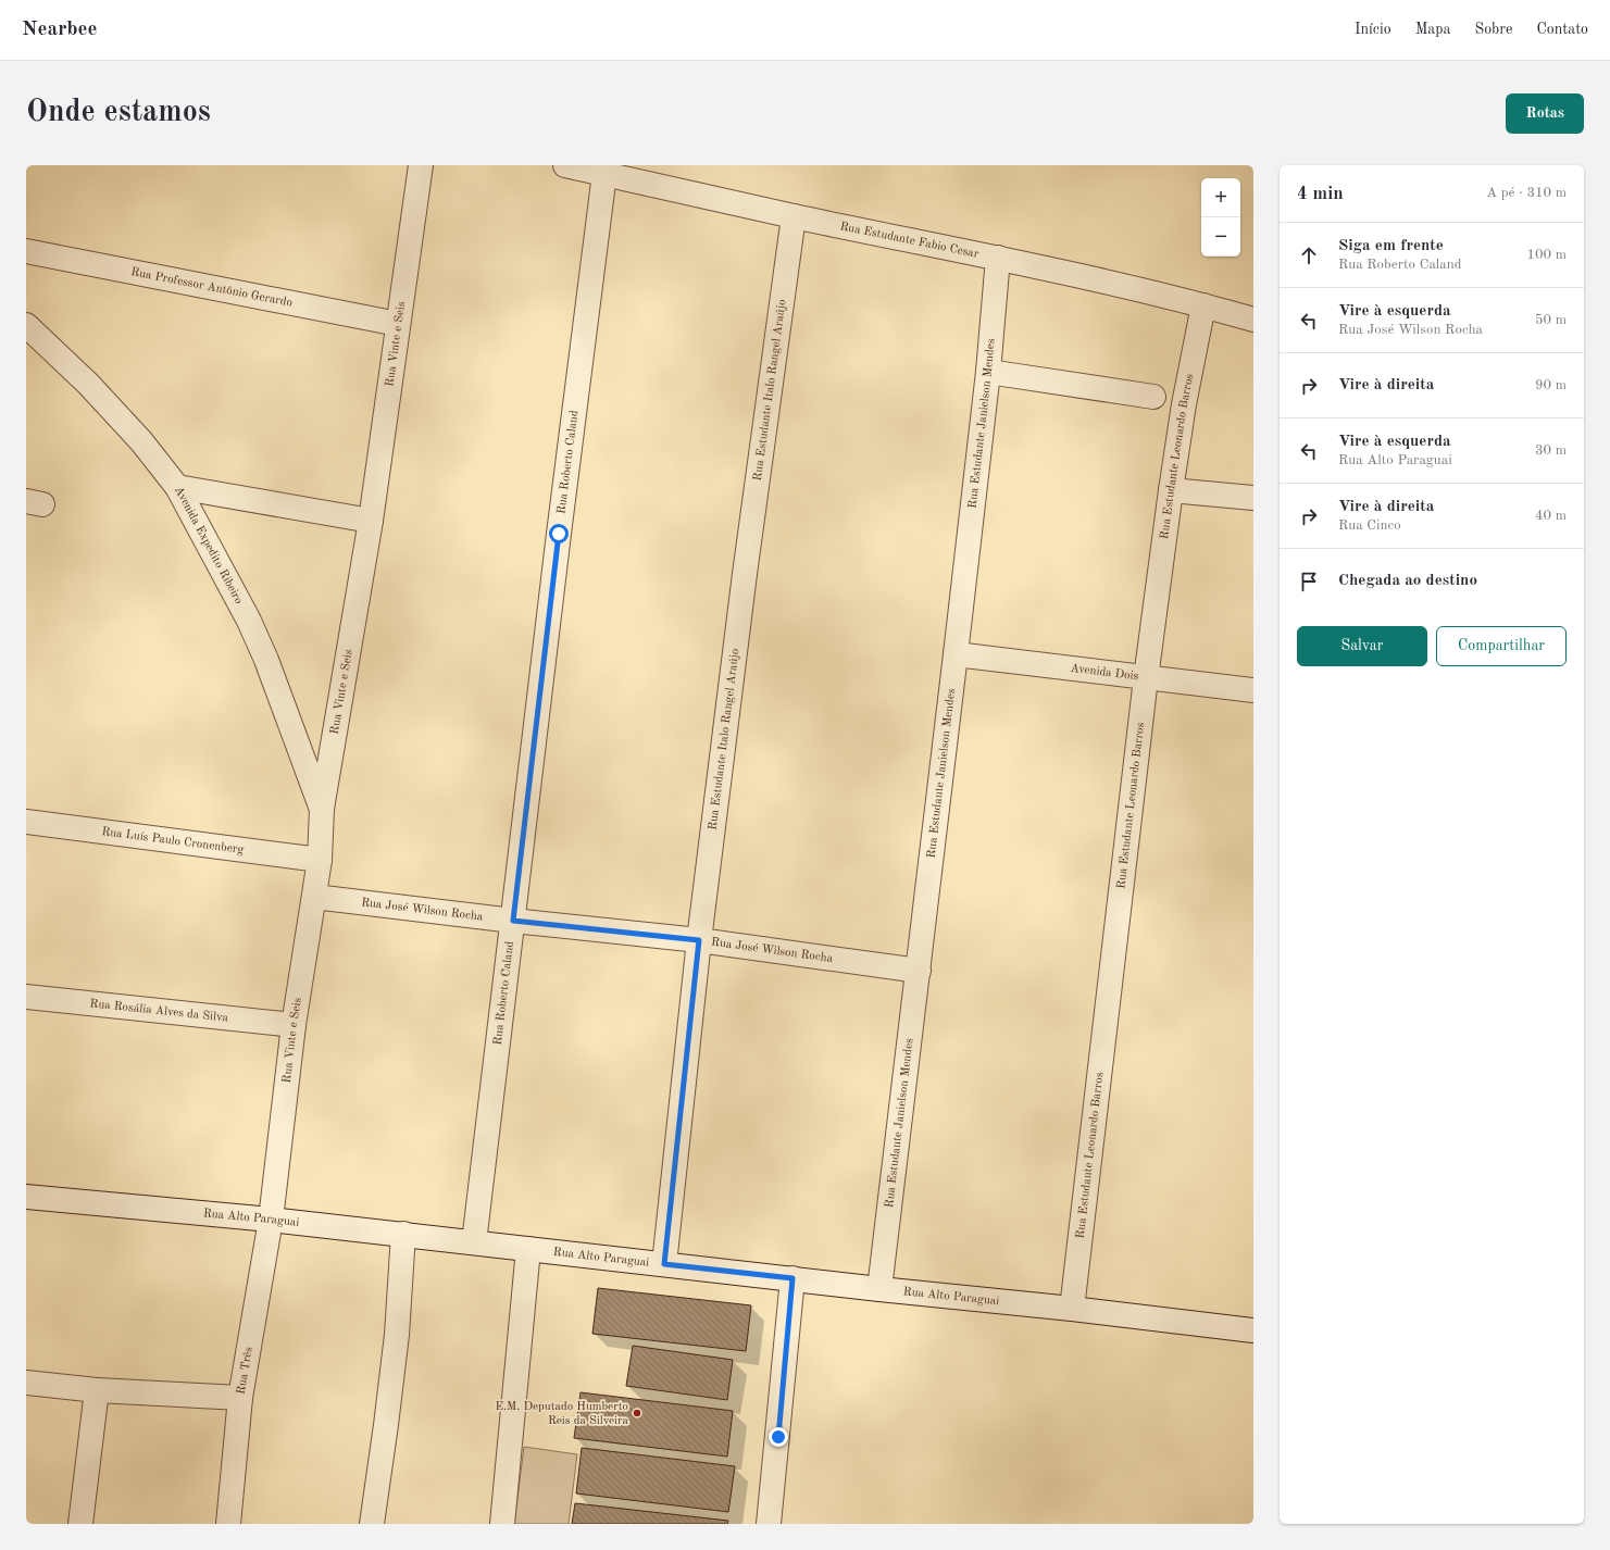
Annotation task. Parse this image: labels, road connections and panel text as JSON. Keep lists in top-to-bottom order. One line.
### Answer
{"streets":{"street":["Rua Estudante Fabio Cesar","Rua Professor Antônio Gerardo","Rua Vinte e Seis","Rua Estudante Italo Rangel Araújo","Rua Estudante Janielson Mendes","Rua Estudante Leonardo Barros","Rua Roberto Caland","Avenida Expedito Ribeiro","Avenida Dois","Rua Luís Paulo Cronenberg","Rua José Wilson Rocha","Rua Rosália Alves da Silva","Rua Alto Paraguai","Rua Três"]},"crossings":[["Rua Estudante Fabio Cesar","Rua Estudante Italo Rangel Araújo"],["Rua Estudante Fabio Cesar","Rua Estudante Janielson Mendes"],["Rua Estudante Fabio Cesar","Rua Estudante Leonardo Barros"],["Rua Estudante Fabio Cesar","Rua Roberto Caland"],["Rua Professor Antônio Gerardo","Rua Vinte e Seis"],["Rua Vinte e Seis","Avenida Expedito Ribeiro"],["Rua Vinte e Seis","Rua Luís Paulo Cronenberg"],["Rua Vinte e Seis","Rua José Wilson Rocha"],["Rua Vinte e Seis","Rua Rosália Alves da Silva"],["Rua Vinte e Seis","Rua Alto Paraguai"],["Rua Vinte e Seis","Rua Três"],["Rua Estudante Italo Rangel Araújo","Rua José Wilson Rocha"],["Rua Estudante Italo Rangel Araújo","Rua Alto Paraguai"],["Rua Estudante Janielson Mendes","Avenida Dois"],["Rua Estudante Janielson Mendes","Rua José Wilson Rocha"],["Rua Estudante Janielson Mendes","Rua Alto Paraguai"],["Rua Estudante Leonardo Barros","Avenida Dois"],["Rua Estudante Leonardo Barros","Rua Alto Paraguai"],["Rua Roberto Caland","Rua José Wilson Rocha"],["Rua Roberto Caland","Rua Alto Paraguai"],["Rua Alto Paraguai","Rua Três"]],"places":["E.M. Deputado Humberto Reis da Silveira"],"page":{"header":"Nearbee","nav":["Início","Mapa","Sobre","Contato"],"buttons":["Rotas",["Salvar","Compartilhar"]],"title":"Onde estamos","heading":["4 min","A pé · 310 m"],"map_buttons":["+","−"],"list":[["Siga em frente","Rua Roberto Caland","100 m"],["Vire à esquerda","Rua José Wilson Rocha","50 m"],["Vire à direita","90 m"],["Vire à esquerda","Rua Alto Paraguai","30 m"],["Vire à direita","Rua Cinco","40 m"],"Chegada ao destino"]}}
